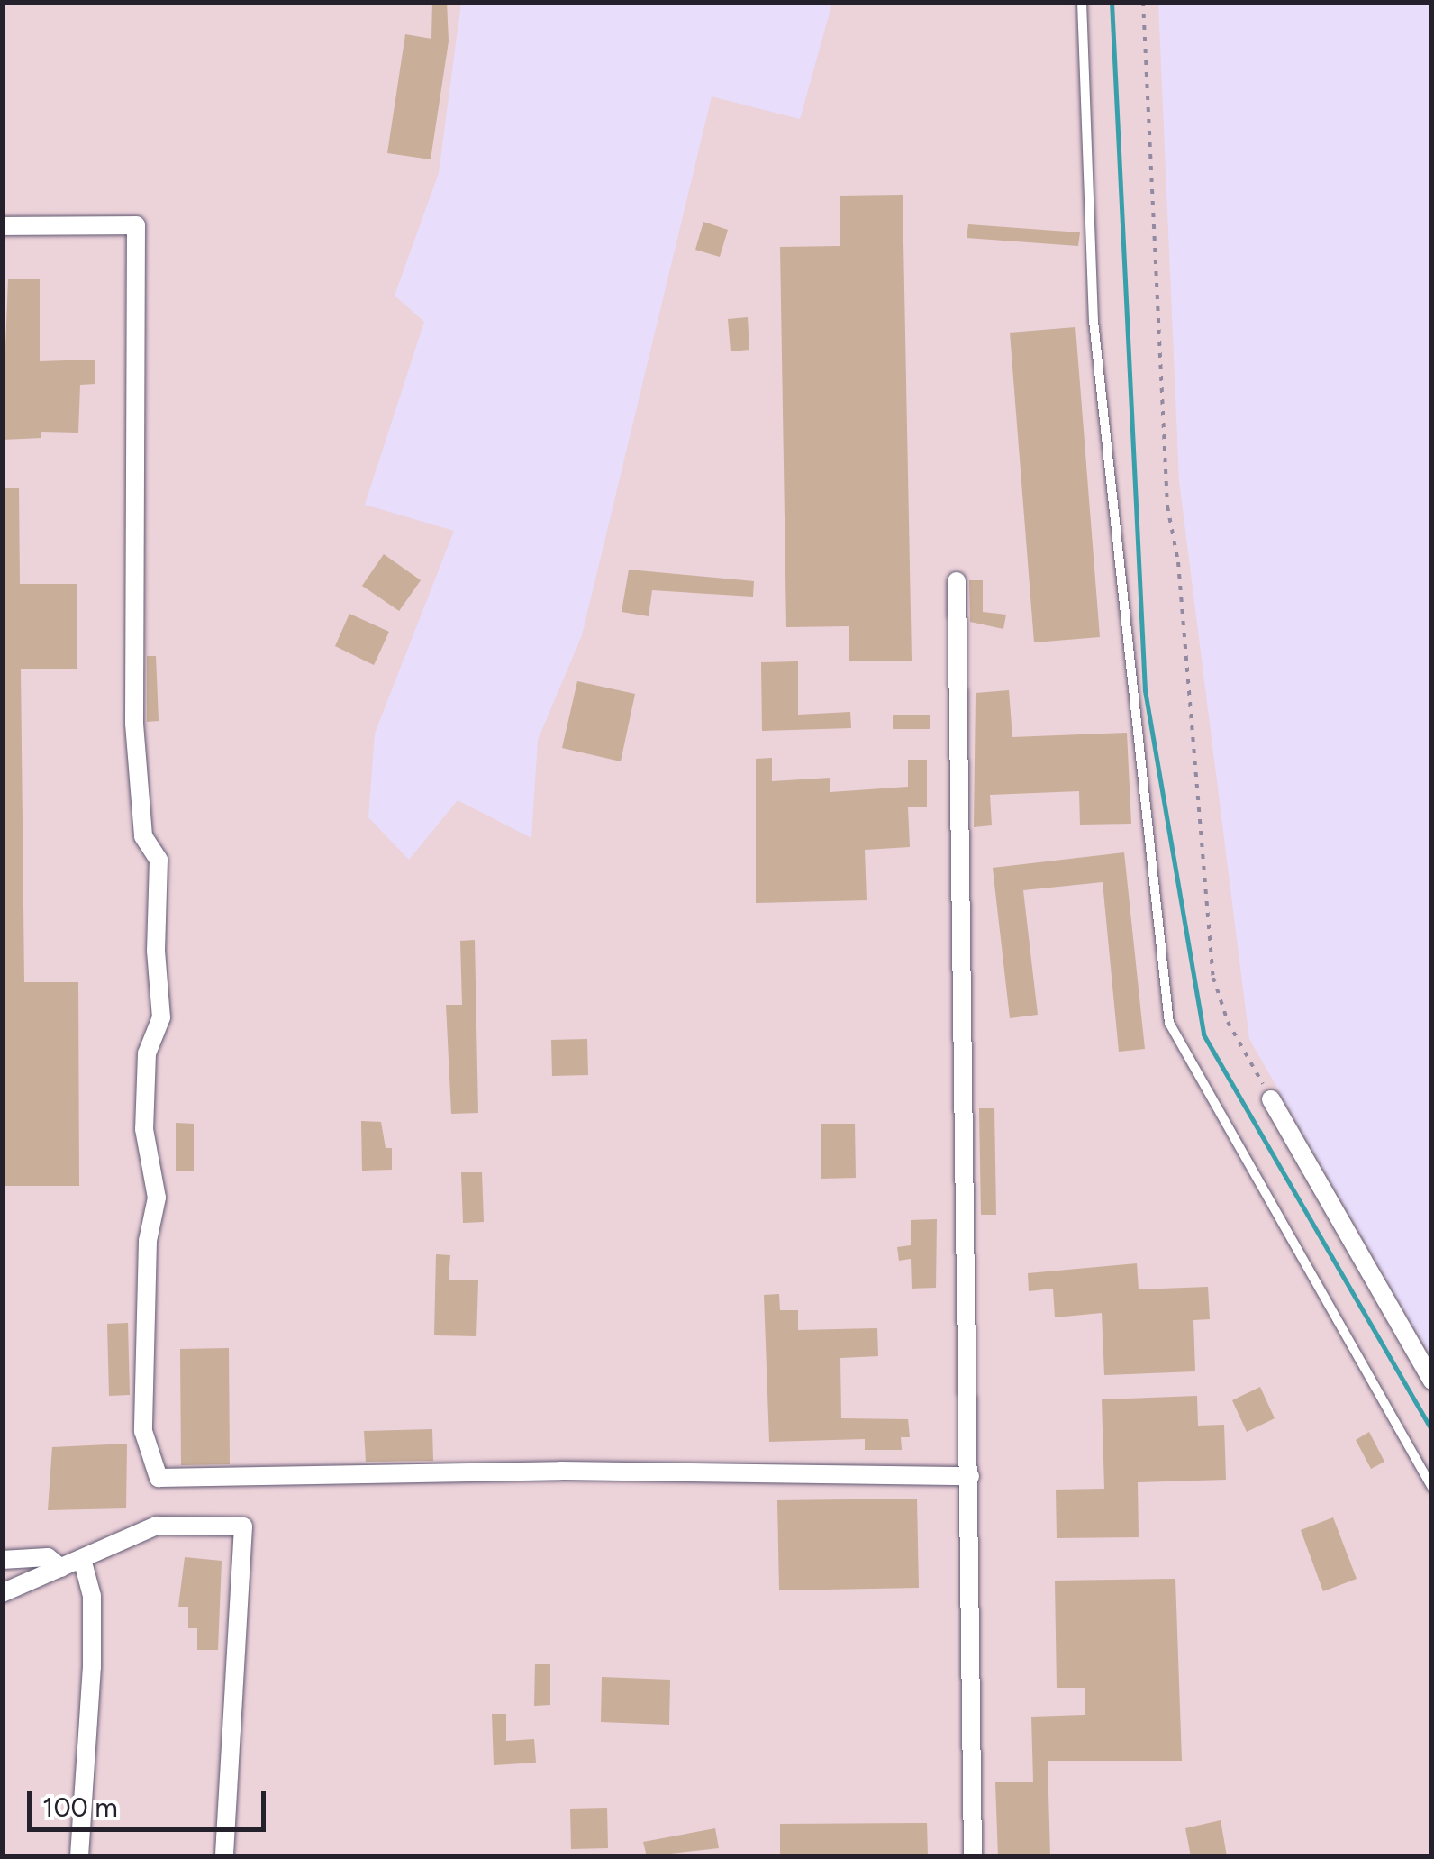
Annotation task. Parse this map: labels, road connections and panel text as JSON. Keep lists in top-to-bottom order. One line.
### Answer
{"scale_bar":"100 m"}
